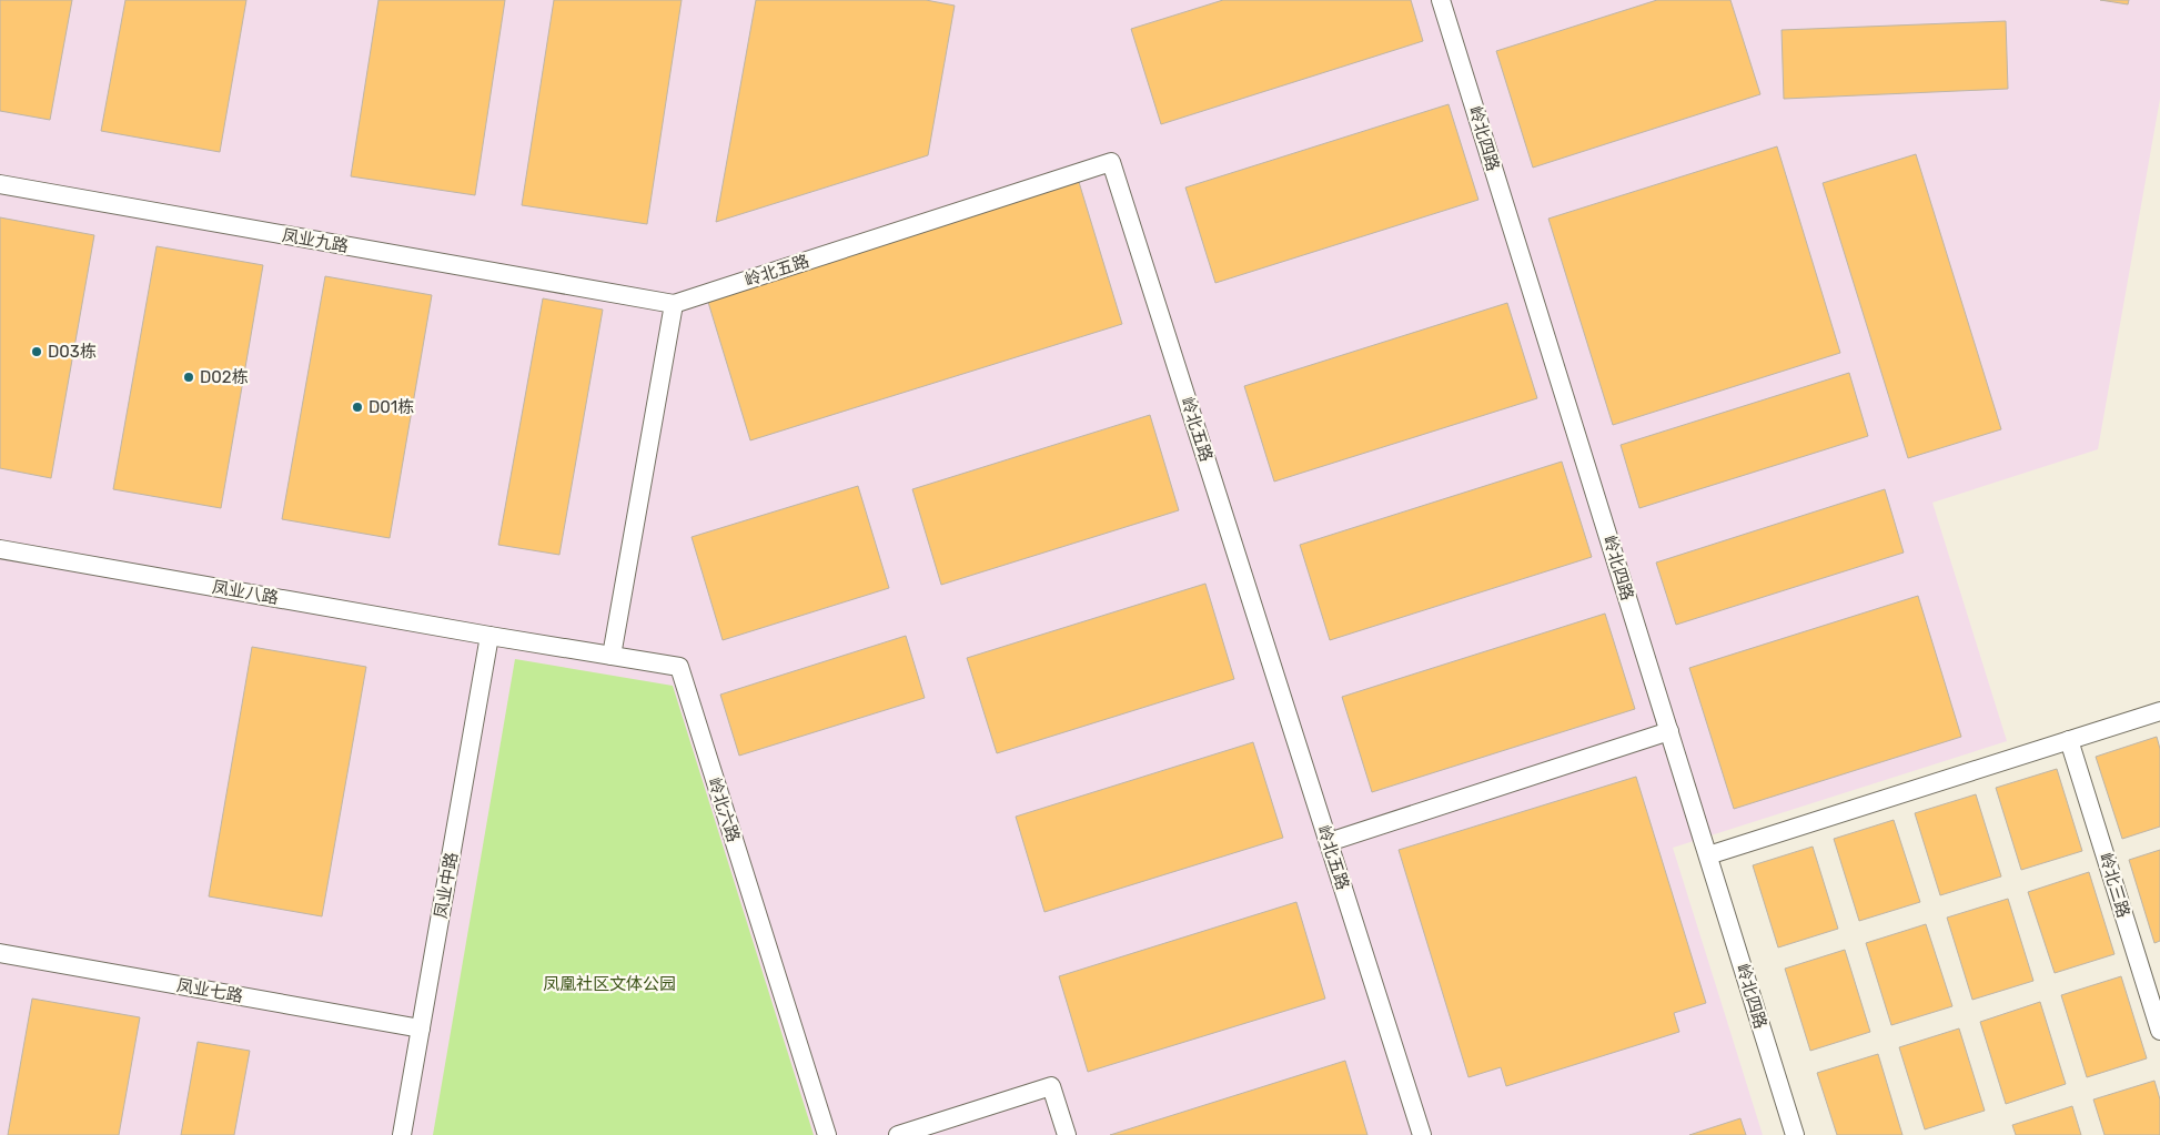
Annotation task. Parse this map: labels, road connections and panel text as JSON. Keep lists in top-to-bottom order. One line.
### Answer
{"streets":{"lane":["岭北四路","凤业九路","岭北五路","凤业八路","岭北六路","凤业中路","岭北三路","凤业七路"]},"crossings":[["凤业九路","岭北五路"],["凤业八路","岭北六路"],["凤业八路","凤业中路"],["岭北六路","凤业中路"],["凤业中路","凤业七路"]],"parks":["凤凰社区文体公园"],"places":["D03栋","D02栋","D01栋"]}
